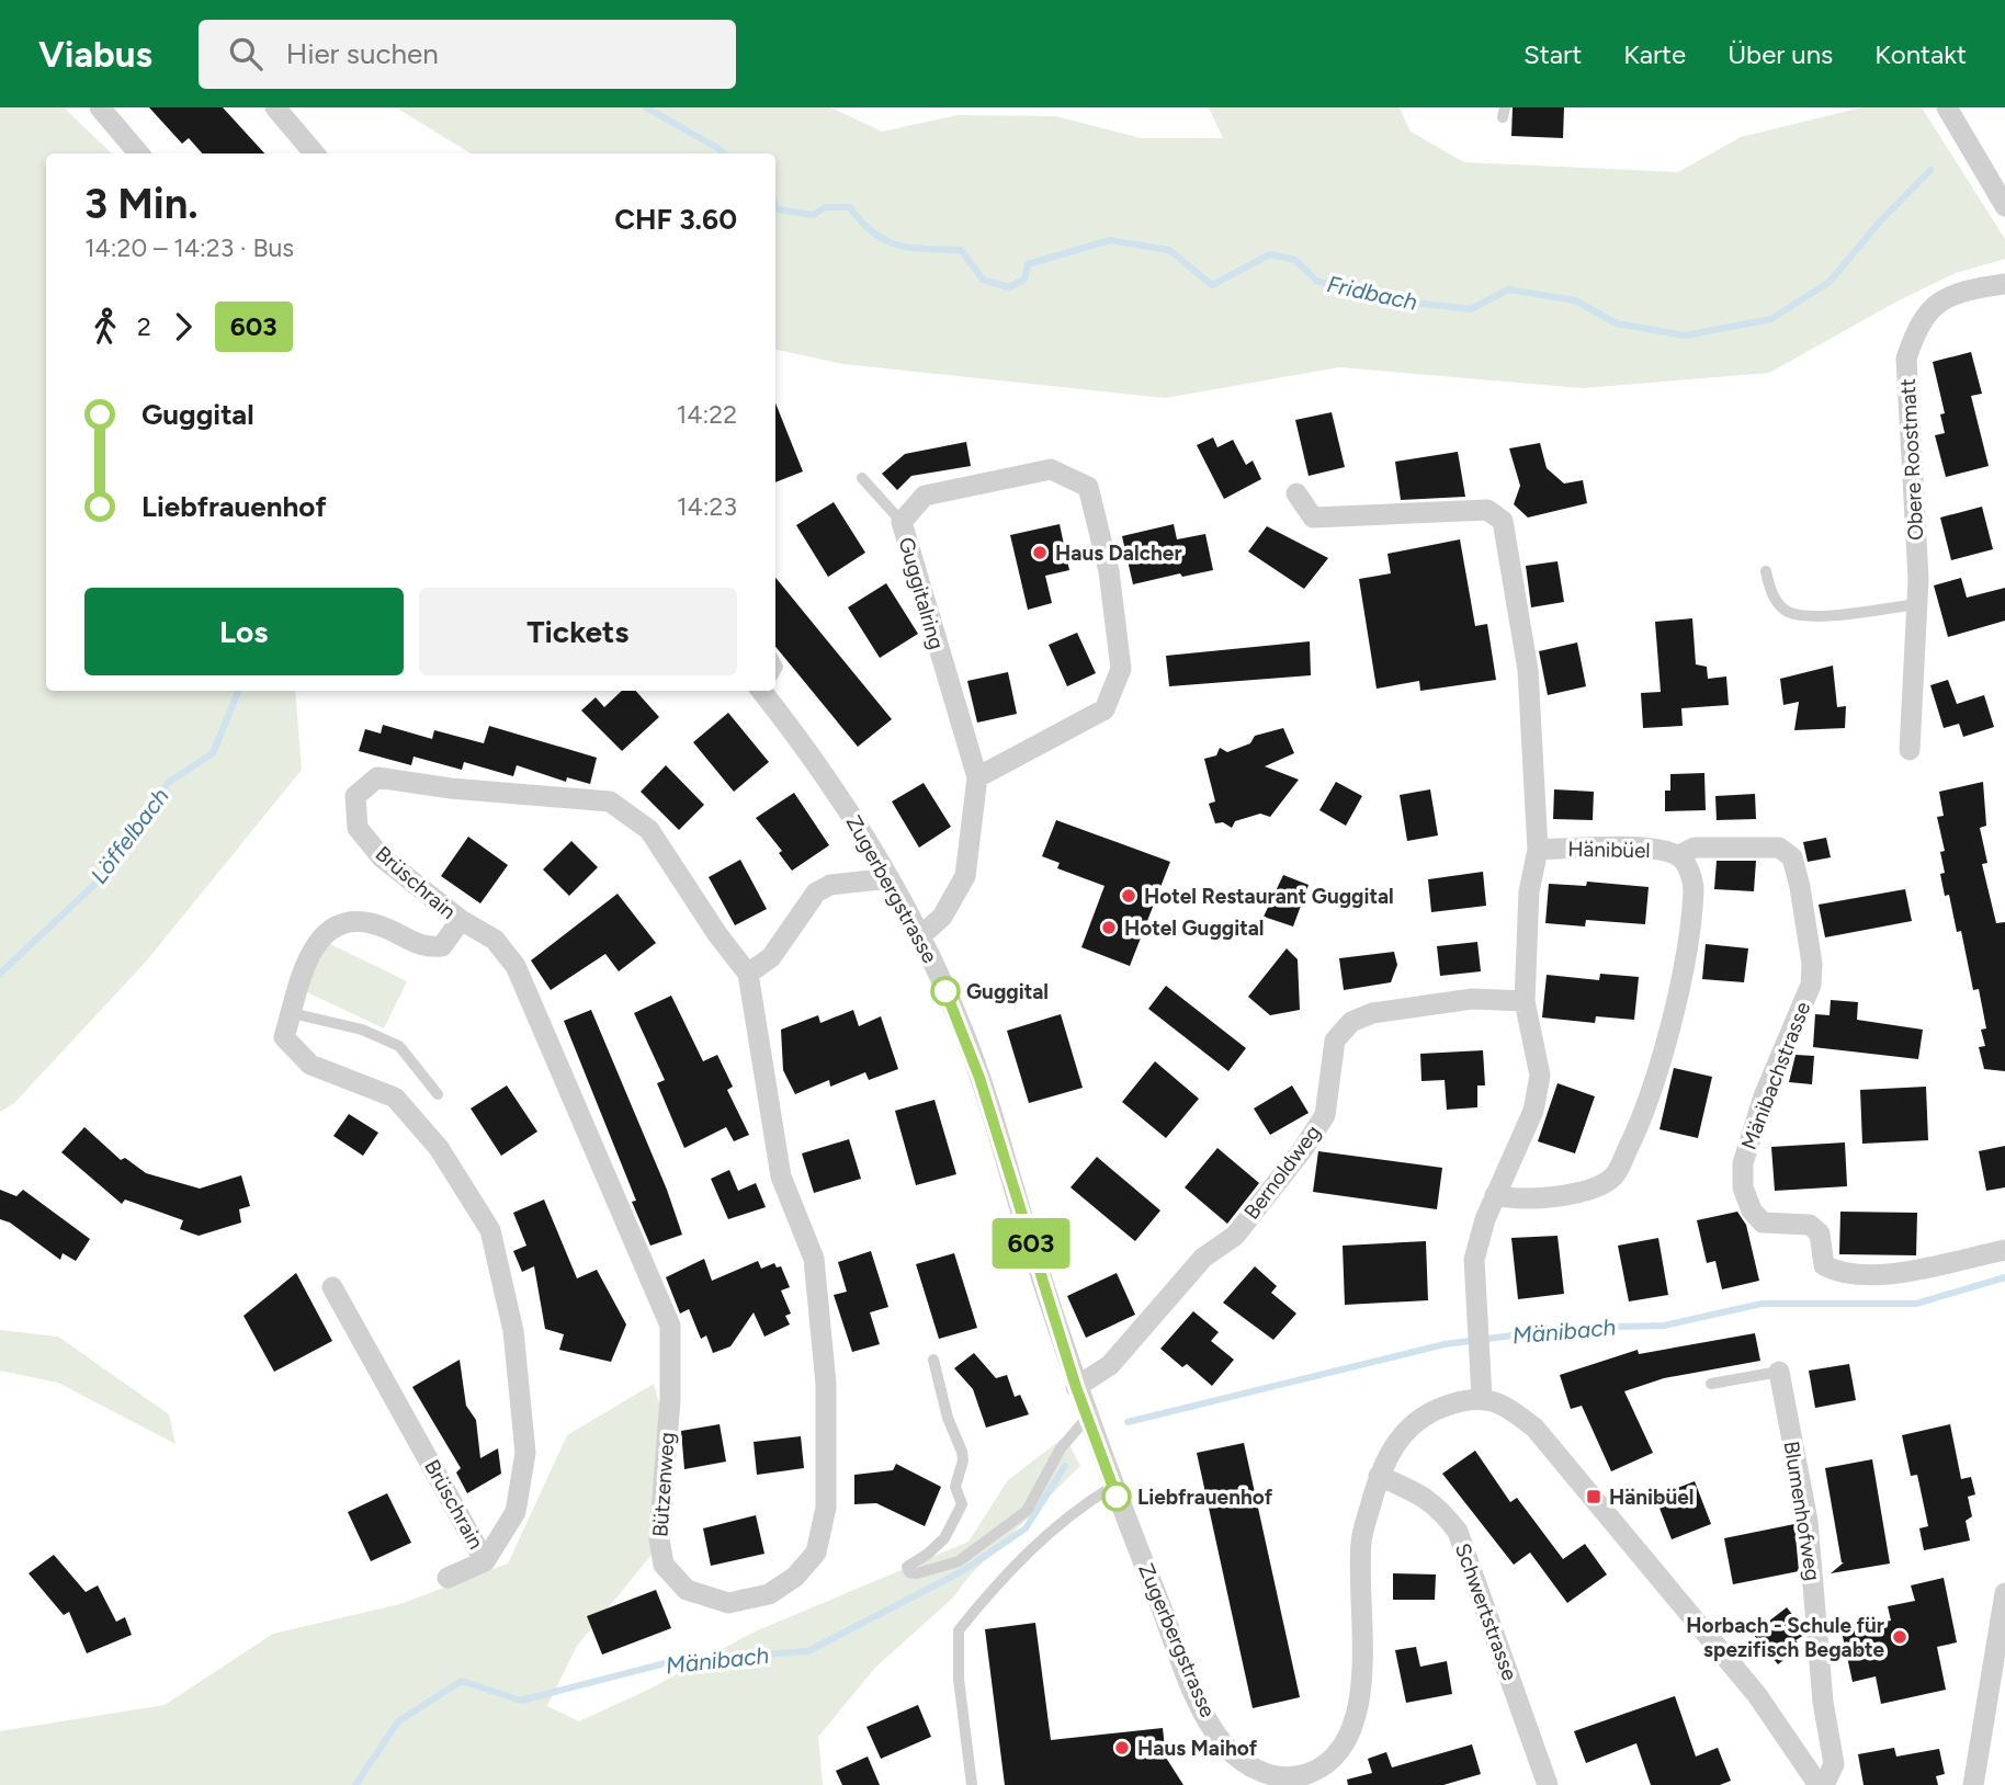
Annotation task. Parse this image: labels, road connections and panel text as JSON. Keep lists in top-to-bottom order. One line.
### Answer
{"streets":{"street":["Obere Roostmatt","Guggitalring","Hänibüel","Brüschrain","Zugerbergstrasse","Mänibachstrasse","Bernoldweg","Bützenweg","Blumenhofweg","Schwertstrasse"]},"crossings":[["Guggitalring","Zugerbergstrasse"],["Hänibüel","Zugerbergstrasse"],["Hänibüel","Mänibachstrasse"],["Hänibüel","Bernoldweg"],["Brüschrain","Bützenweg"],["Zugerbergstrasse","Bernoldweg"],["Zugerbergstrasse","Schwertstrasse"]],"water":["Fridbach","Löffelbach","Mänibach"],"places":{"other":["Haus Dalcher","Hotel Restaurant Guggital","Hotel Guggital","Guggital","Liebfrauenhof","Horbach - Schule für spezifisch Begabte","Haus Maihof"],"transit":["Hänibüel"]},"lines":["bus line 603"],"page":{"header":"Viabus","search":"Hier suchen","nav":["Start","Karte","Über uns","Kontakt"],"on_map":"603","heading":["3 Min.","14:20 – 14:23 · Bus","CHF 3.60"],"legs":["2","603"],"list":[{"name":"Guggital","value":"14:22"},{"name":"Liebfrauenhof","value":"14:23"}],"buttons":["Los","Tickets"]}}
